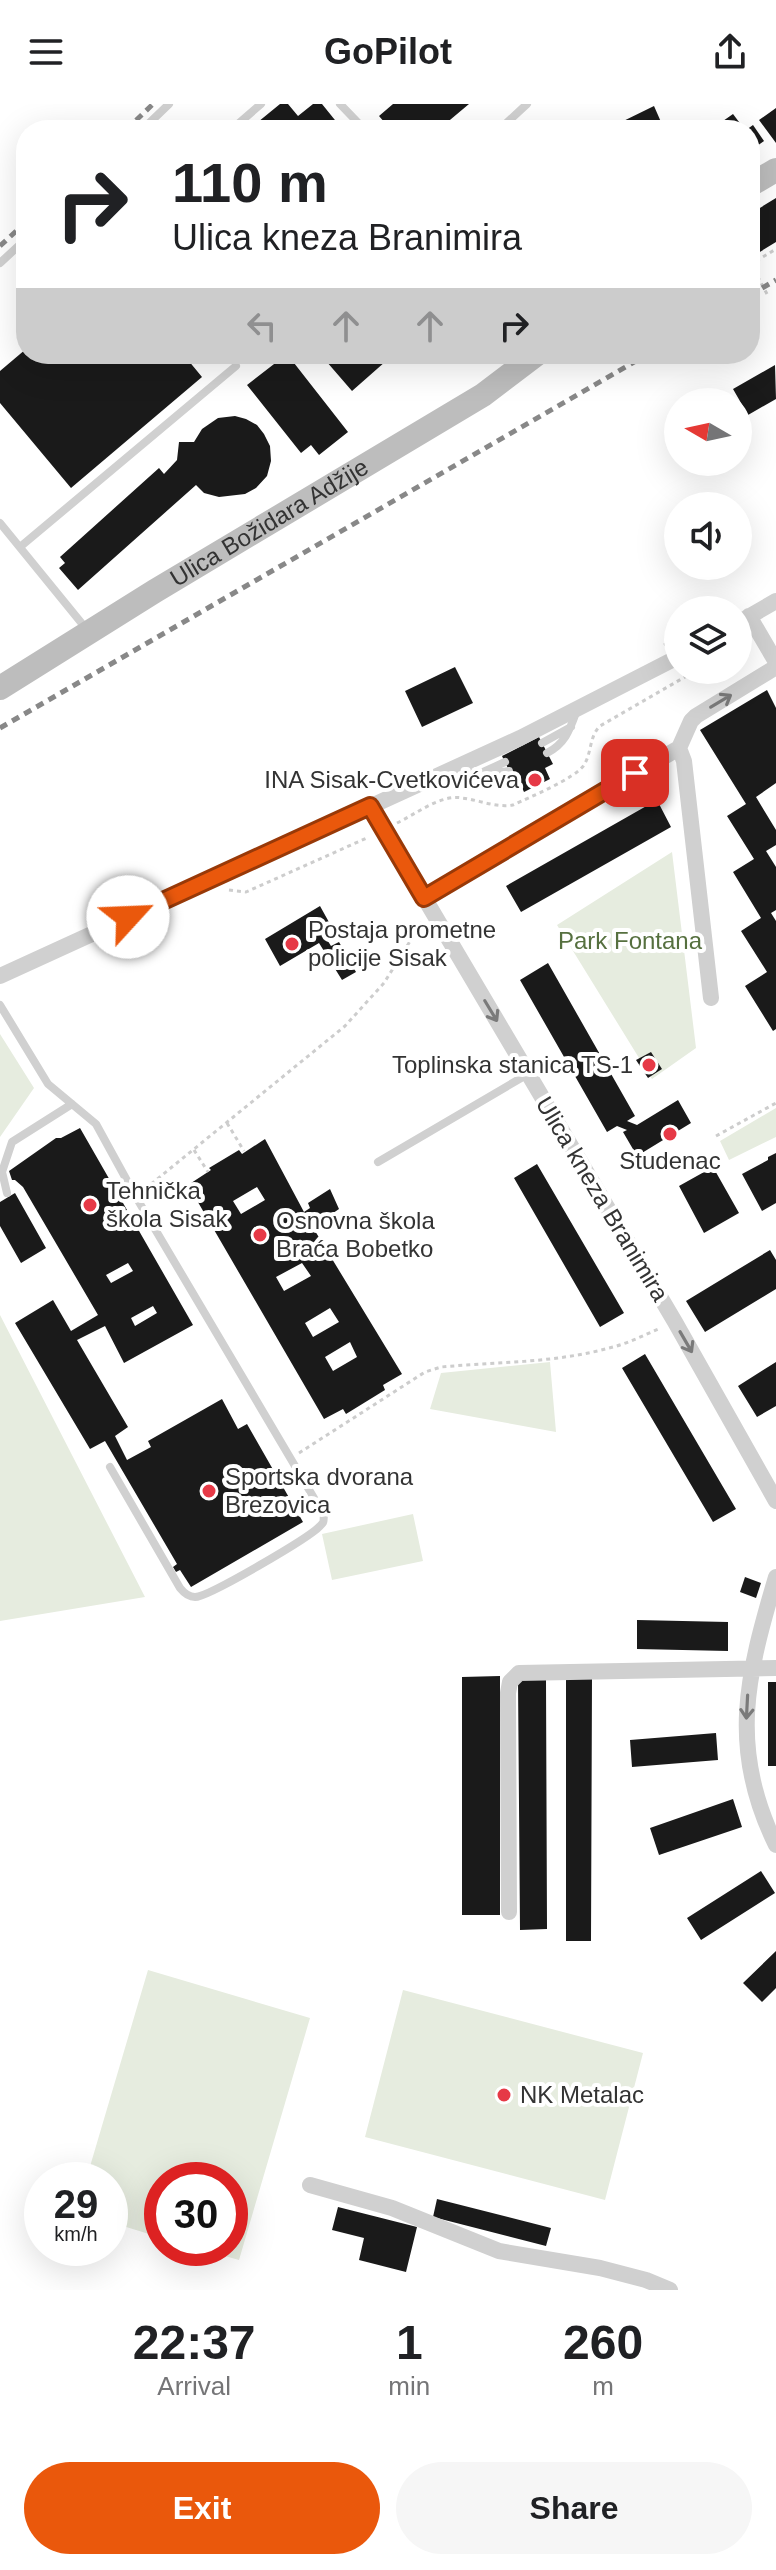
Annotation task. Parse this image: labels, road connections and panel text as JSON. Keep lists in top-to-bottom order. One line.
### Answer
{"streets":{"main road":["Ulica Božidara Adžije"],"street":["Ulica kneza Branimira"]},"one_way":["Ulica kneza Branimira"],"parks":["Park Fontana"],"places":["INA Sisak-Cvetkovićeva","Postaja prometne policije Sisak","Toplinska stanica TS-1","Studenac","Tehnička škola Sisak","Osnovna škola Braća Bobetko","Sportska dvorana Brezovica","NK Metalac"],"north":"left","page":{"header":"GoPilot","turn":["110 m","Ulica kneza Branimira"],"speed":"29 km/h","limit":"30","eta":["22:37","Arrival","1","min","260","m"],"buttons":["Exit","Share"]}}
